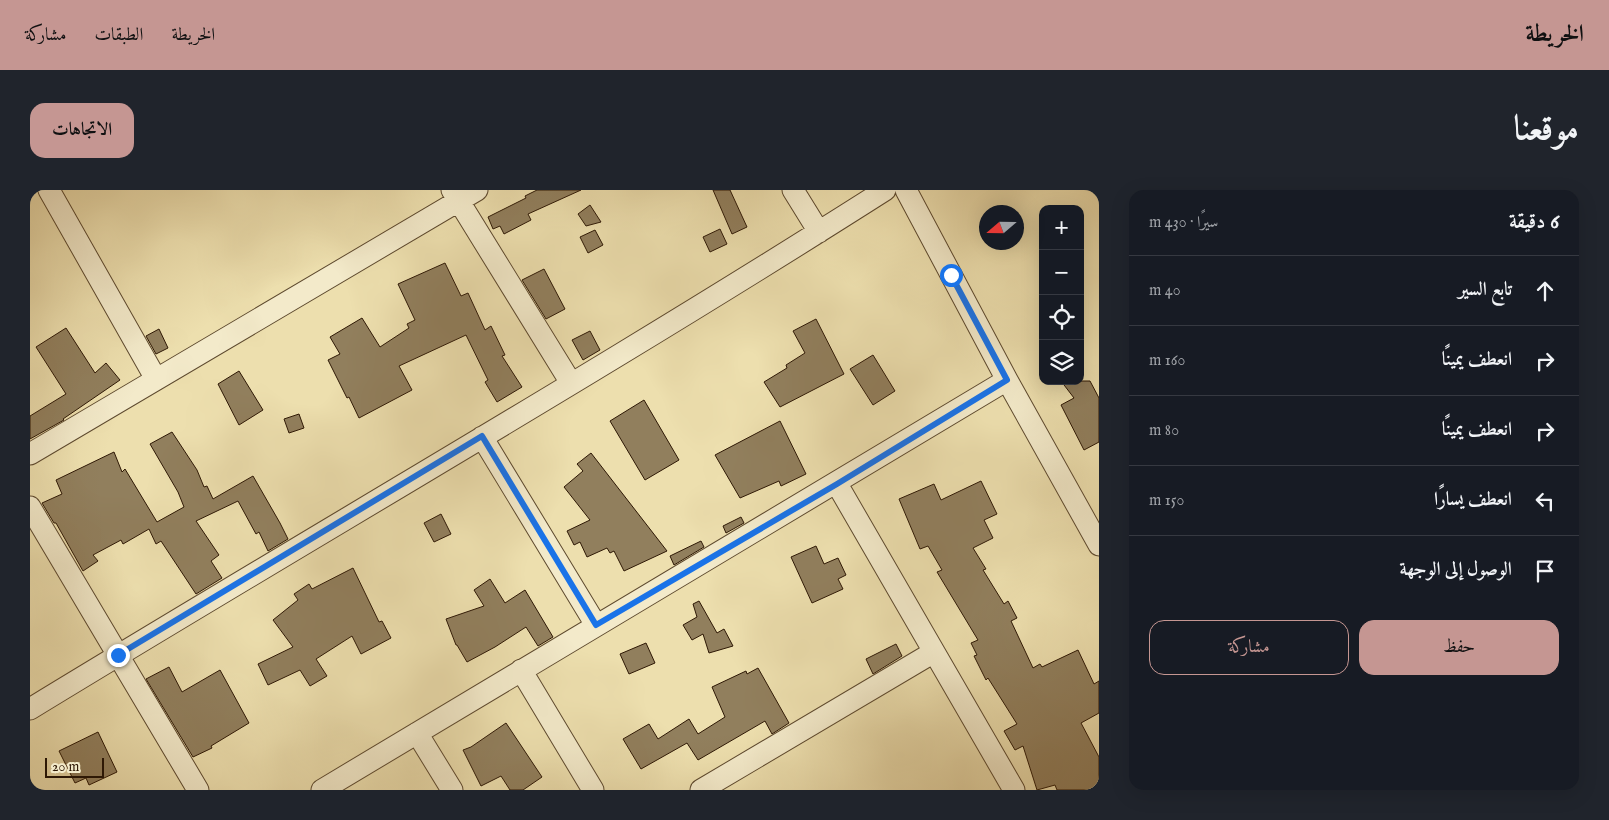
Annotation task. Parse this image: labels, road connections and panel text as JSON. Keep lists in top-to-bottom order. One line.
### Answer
{"scale_bar":"20 m","north":"left","page":{"header":"الخريطة","nav":["الخريطة","الطبقات","مشاركة"],"title":"موقعنا","buttons":["الاتجاهات",["حفظ","مشاركة"]],"heading":["6 دقيقة","سيرًا · 430 m"],"map_buttons":["+","−"],"list":[["تابع السير","40 m"],["انعطف يمينًا","160 m"],["انعطف يمينًا","80 m"],["انعطف يسارًا","150 m"],"الوصول إلى الوجهة"],"scale":"20 m"}}
